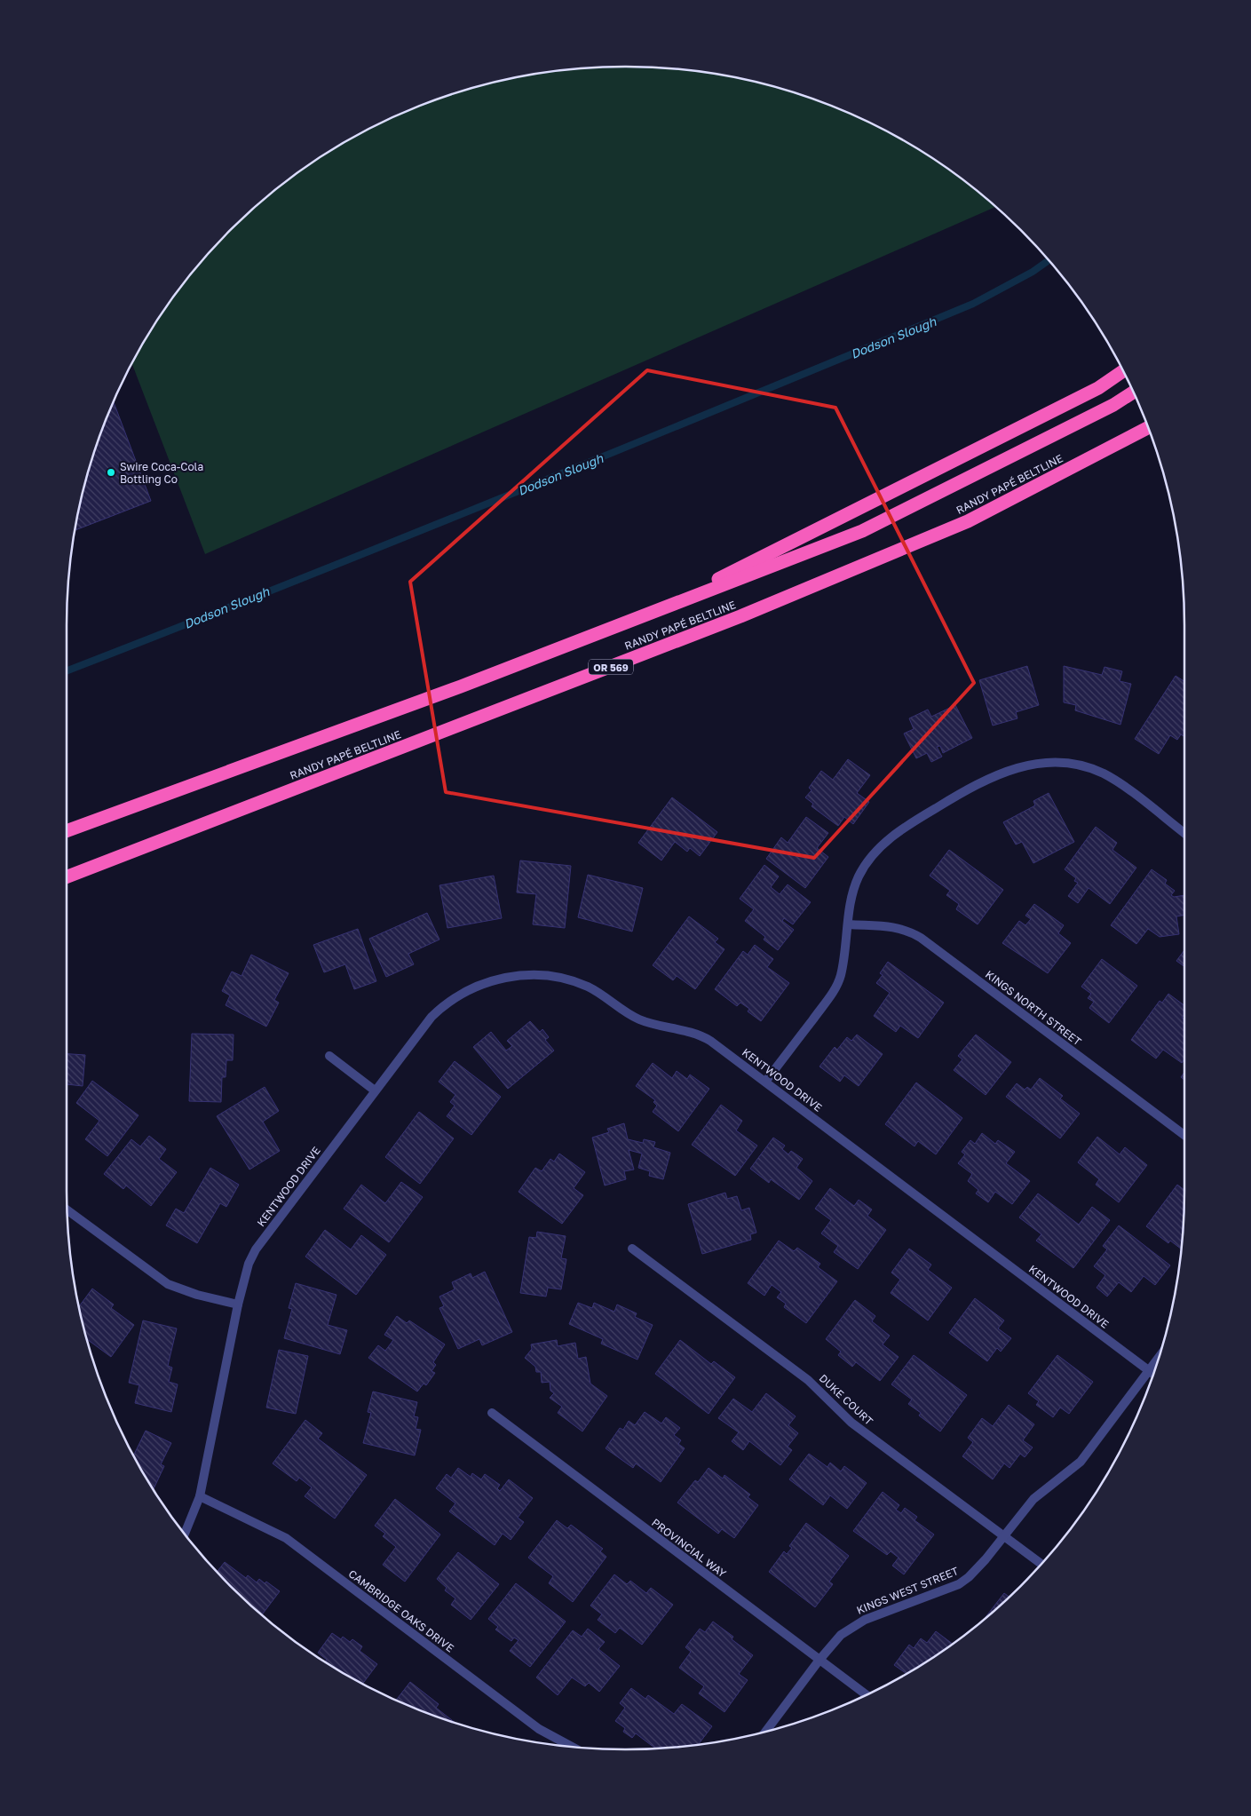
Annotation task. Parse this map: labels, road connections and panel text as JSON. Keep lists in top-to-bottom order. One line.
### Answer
{"streets":{"highway":["RANDY PAPÉ BELTLINE","OR 569"],"street":["KINGS NORTH STREET","KENTWOOD DRIVE","DUKE COURT","PROVINCIAL WAY","KINGS WEST STREET","CAMBRIDGE OAKS DRIVE"]},"crossings":[["KENTWOOD DRIVE","KINGS WEST STREET"],["KENTWOOD DRIVE","CAMBRIDGE OAKS DRIVE"],["DUKE COURT","KINGS WEST STREET"],["PROVINCIAL WAY","KINGS WEST STREET"]],"water":["Dodson Slough"],"places":["Swire Coca-Cola Bottling Co"]}
